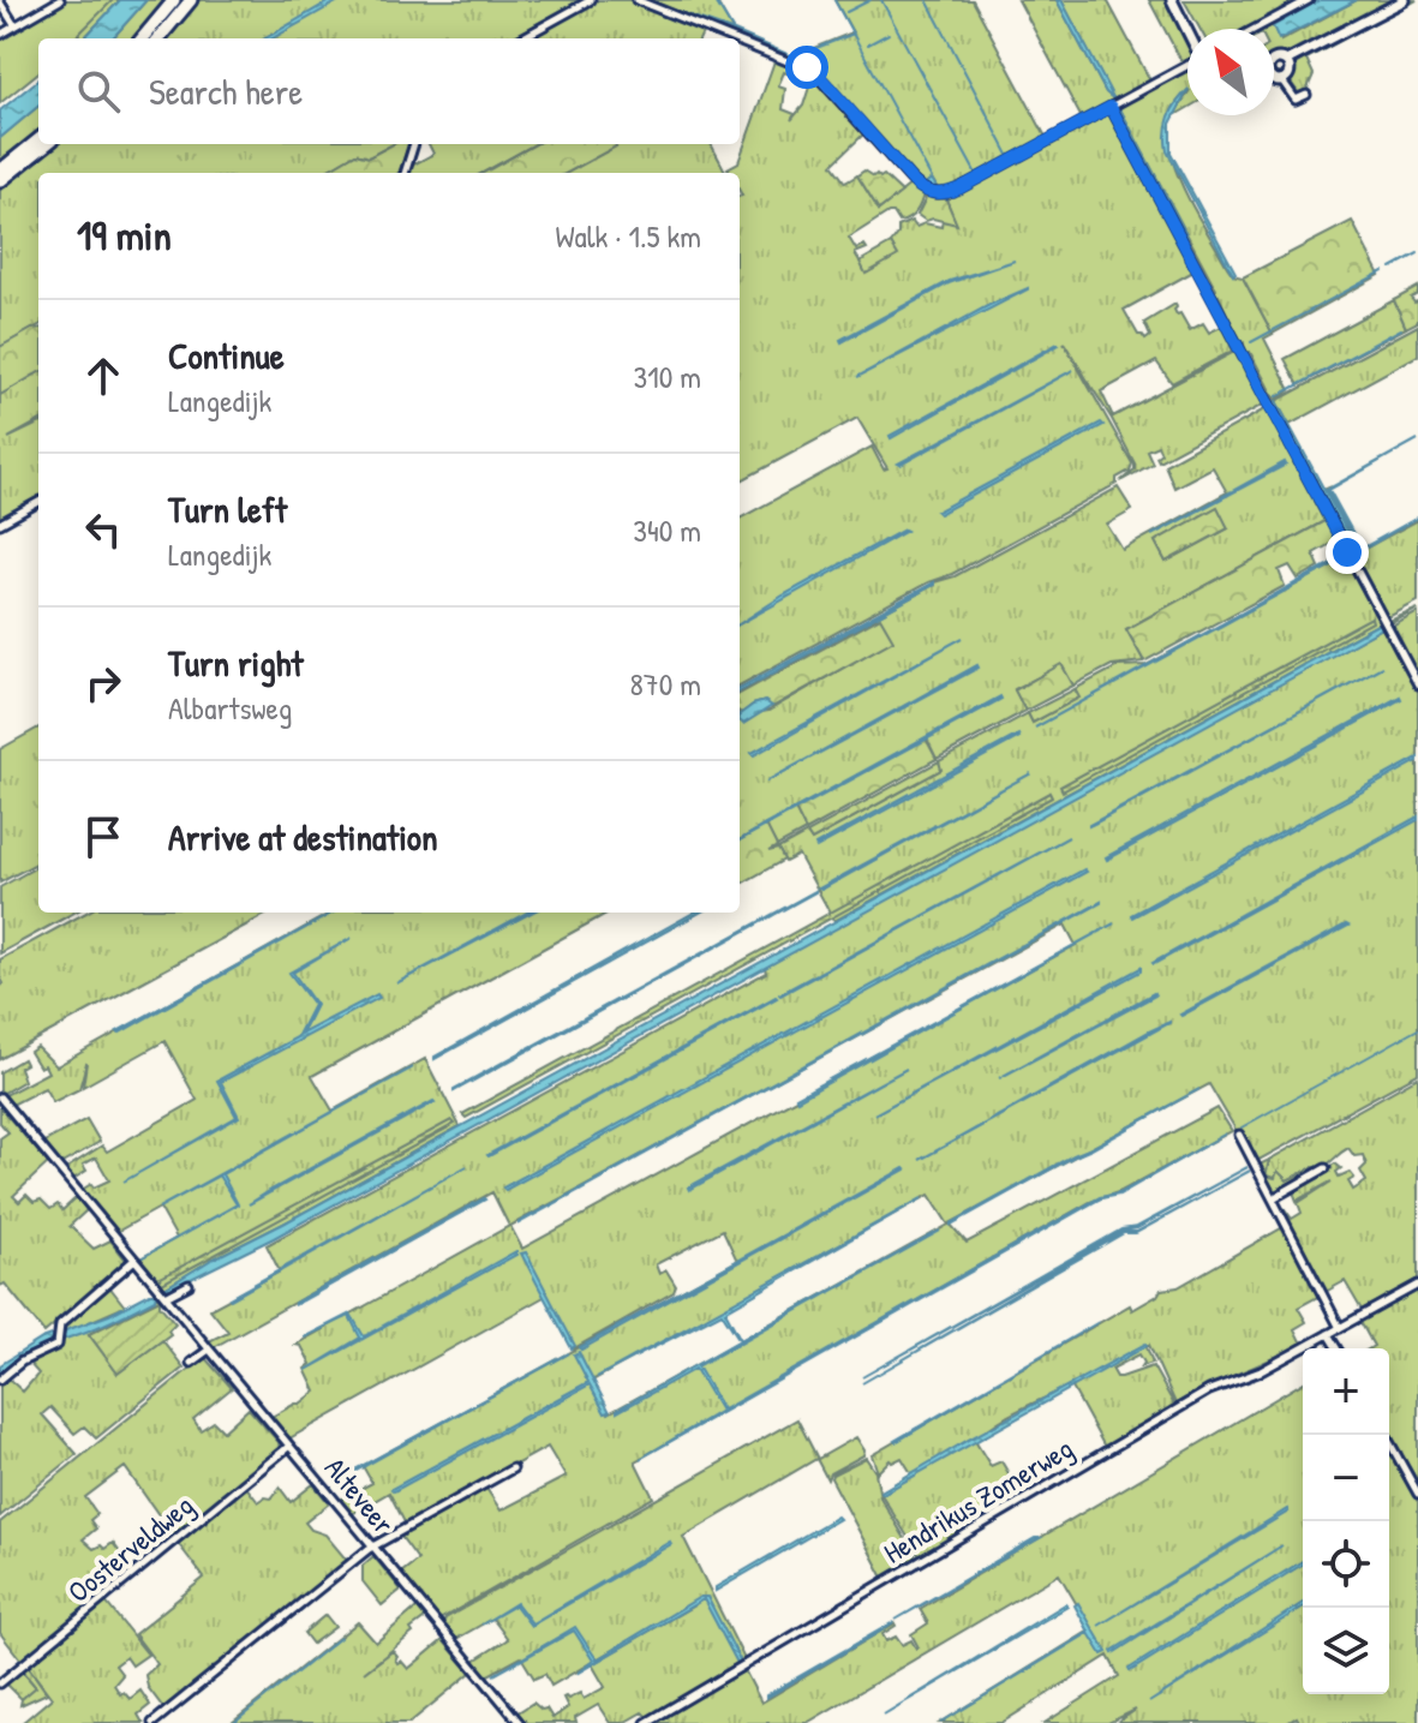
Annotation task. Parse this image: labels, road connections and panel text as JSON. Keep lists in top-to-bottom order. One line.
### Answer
{"streets":{"street":["Alteveer","Hendrikus Zomerweg","Oosterveldweg"]},"crossings":[["Alteveer","Oosterveldweg"]],"north":"top left","page":{"search":"Search here","heading":["19 min","Walk · 1.5 km"],"list":[["Continue","Langedijk","310 m"],["Turn left","Langedijk","340 m"],["Turn right","Albartsweg","870 m"],"Arrive at destination"],"map_buttons":["+","−"]}}
